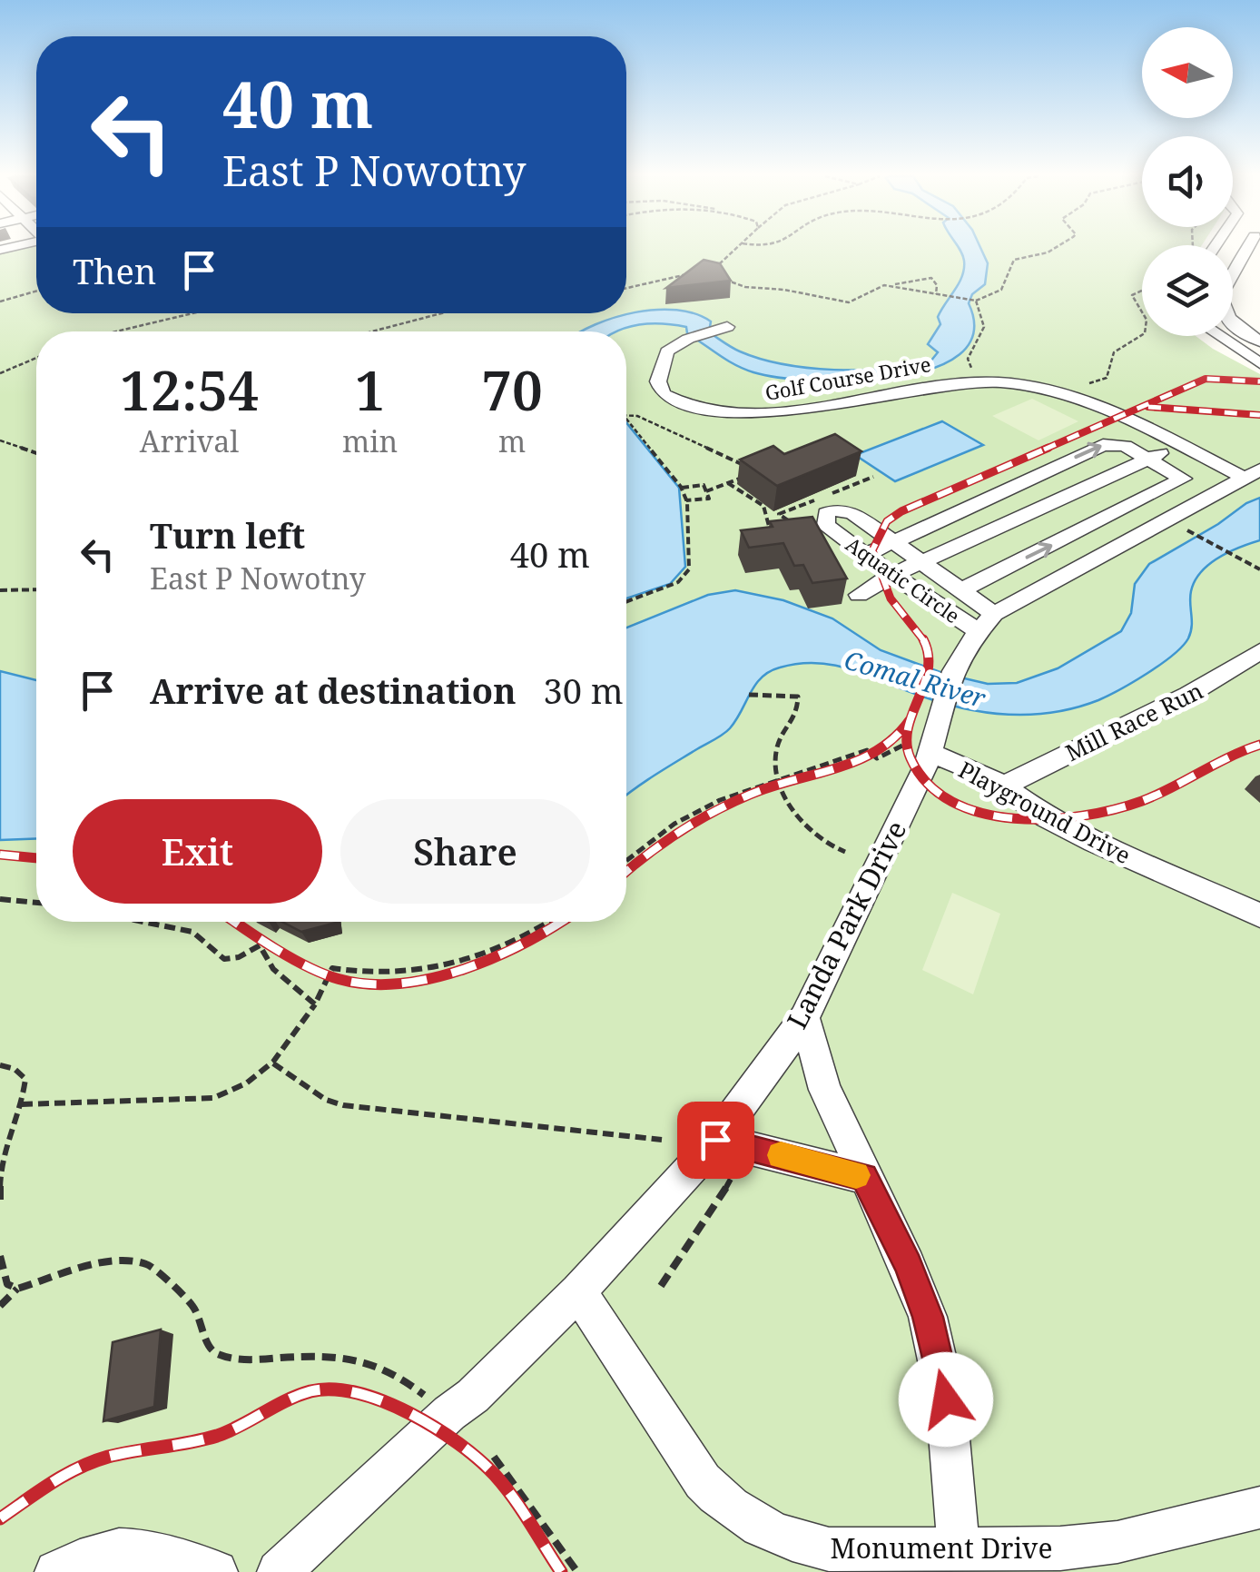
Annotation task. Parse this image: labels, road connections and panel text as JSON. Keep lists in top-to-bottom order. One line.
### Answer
{"streets":{"street":["Golf Course Drive","Aquatic Circle","Mill Race Run","Playground Drive","Landa Park Drive","Monument Drive"]},"crossings":[["Golf Course Drive","Landa Park Drive"],["Aquatic Circle","Landa Park Drive"],["Mill Race Run","Playground Drive"],["Playground Drive","Landa Park Drive"],["Landa Park Drive","Monument Drive"]],"water":["Comal River"],"north":"left","page":{"turn":["40 m","East P Nowotny"],"then":"Then","eta":["12:54","Arrival","1","min","70","m"],"list":[{"name":"Turn left","note":"East P Nowotny","value":"40 m"},{"name":"Arrive at destination","value":"30 m"}],"buttons":["Exit","Share"]}}
